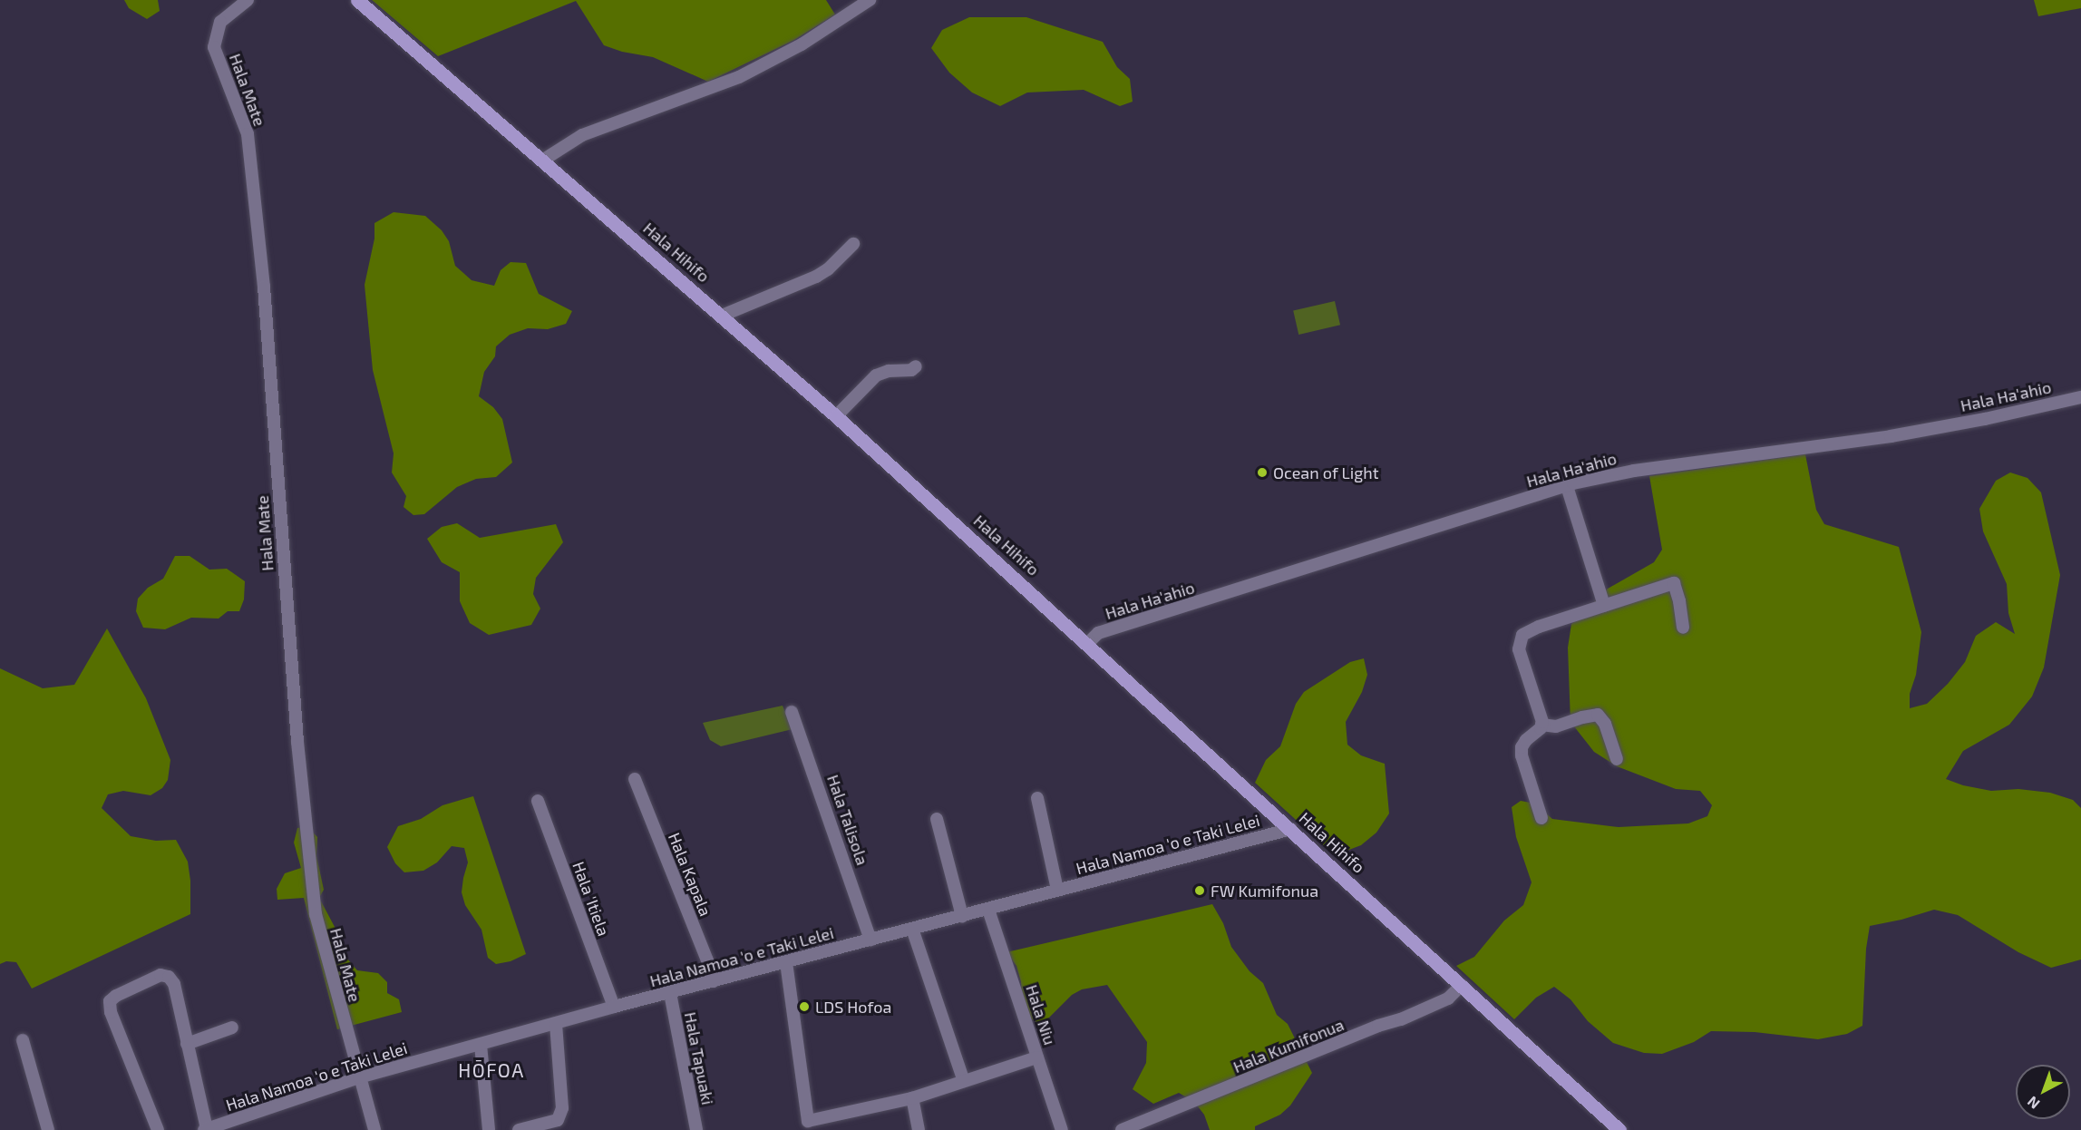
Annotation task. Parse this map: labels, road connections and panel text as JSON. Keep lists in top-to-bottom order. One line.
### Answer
{"streets":{"main road":["Hala Hihifo"],"street":["Hala Mate","Hala Ha'ahio","Hala Talisola","Hala Namoa 'o e Taki Lelei","Hala Kapala","Hala 'Itiela","Hala Niu","Hala Kumifonua","Hala Tapuaki"]},"crossings":[["Hala Mate","Hala Namoa 'o e Taki Lelei"],["Hala Hihifo","Hala Ha'ahio"],["Hala Hihifo","Hala Namoa 'o e Taki Lelei"],["Hala Hihifo","Hala Kumifonua"],["Hala Talisola","Hala Namoa 'o e Taki Lelei"],["Hala Namoa 'o e Taki Lelei","Hala Kapala"],["Hala Namoa 'o e Taki Lelei","Hala 'Itiela"],["Hala Namoa 'o e Taki Lelei","Hala Niu"],["Hala Namoa 'o e Taki Lelei","Hala Tapuaki"]],"districts":["HŌFOA"],"places":["Ocean of Light","FW Kumifonua","LDS Hofoa"],"north":"bottom left"}
